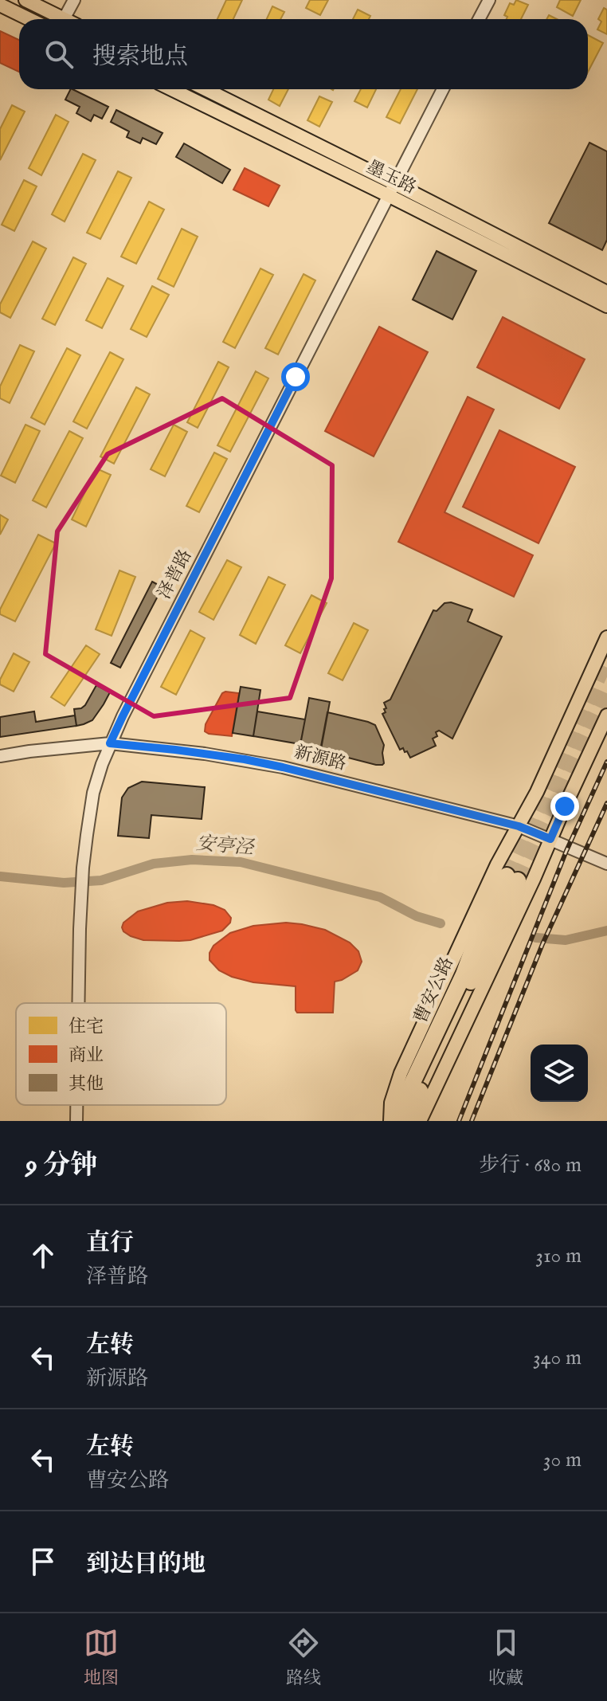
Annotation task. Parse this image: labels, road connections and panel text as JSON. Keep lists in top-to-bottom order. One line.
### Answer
{"streets":{"highway":["曹安公路"],"main road":["墨玉路"],"street":["泽普路","新源路"]},"crossings":[["墨玉路","泽普路"],["泽普路","新源路"]],"water":["安亭泾"],"legend":["住宅","商业","其他"],"page":{"search":"搜索地点","heading":["9 分钟","步行 · 680 m"],"list":[["直行","泽普路","310 m"],["左转","新源路","340 m"],["左转","曹安公路","30 m"],"到达目的地"],"nav":["地图","路线","收藏"]}}
